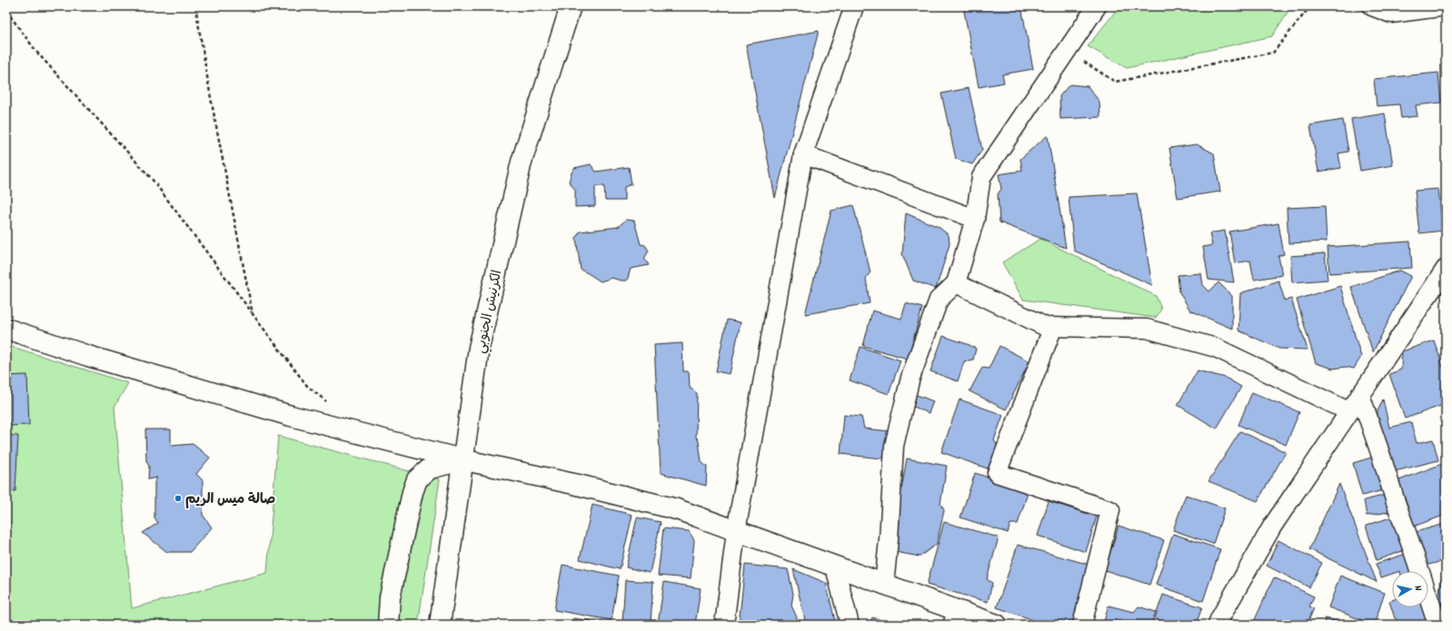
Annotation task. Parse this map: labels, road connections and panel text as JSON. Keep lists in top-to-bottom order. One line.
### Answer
{"streets":{"street":["الكرنيش الجنوبي"]},"places":["صالة ميس الريم"],"north":"right"}
